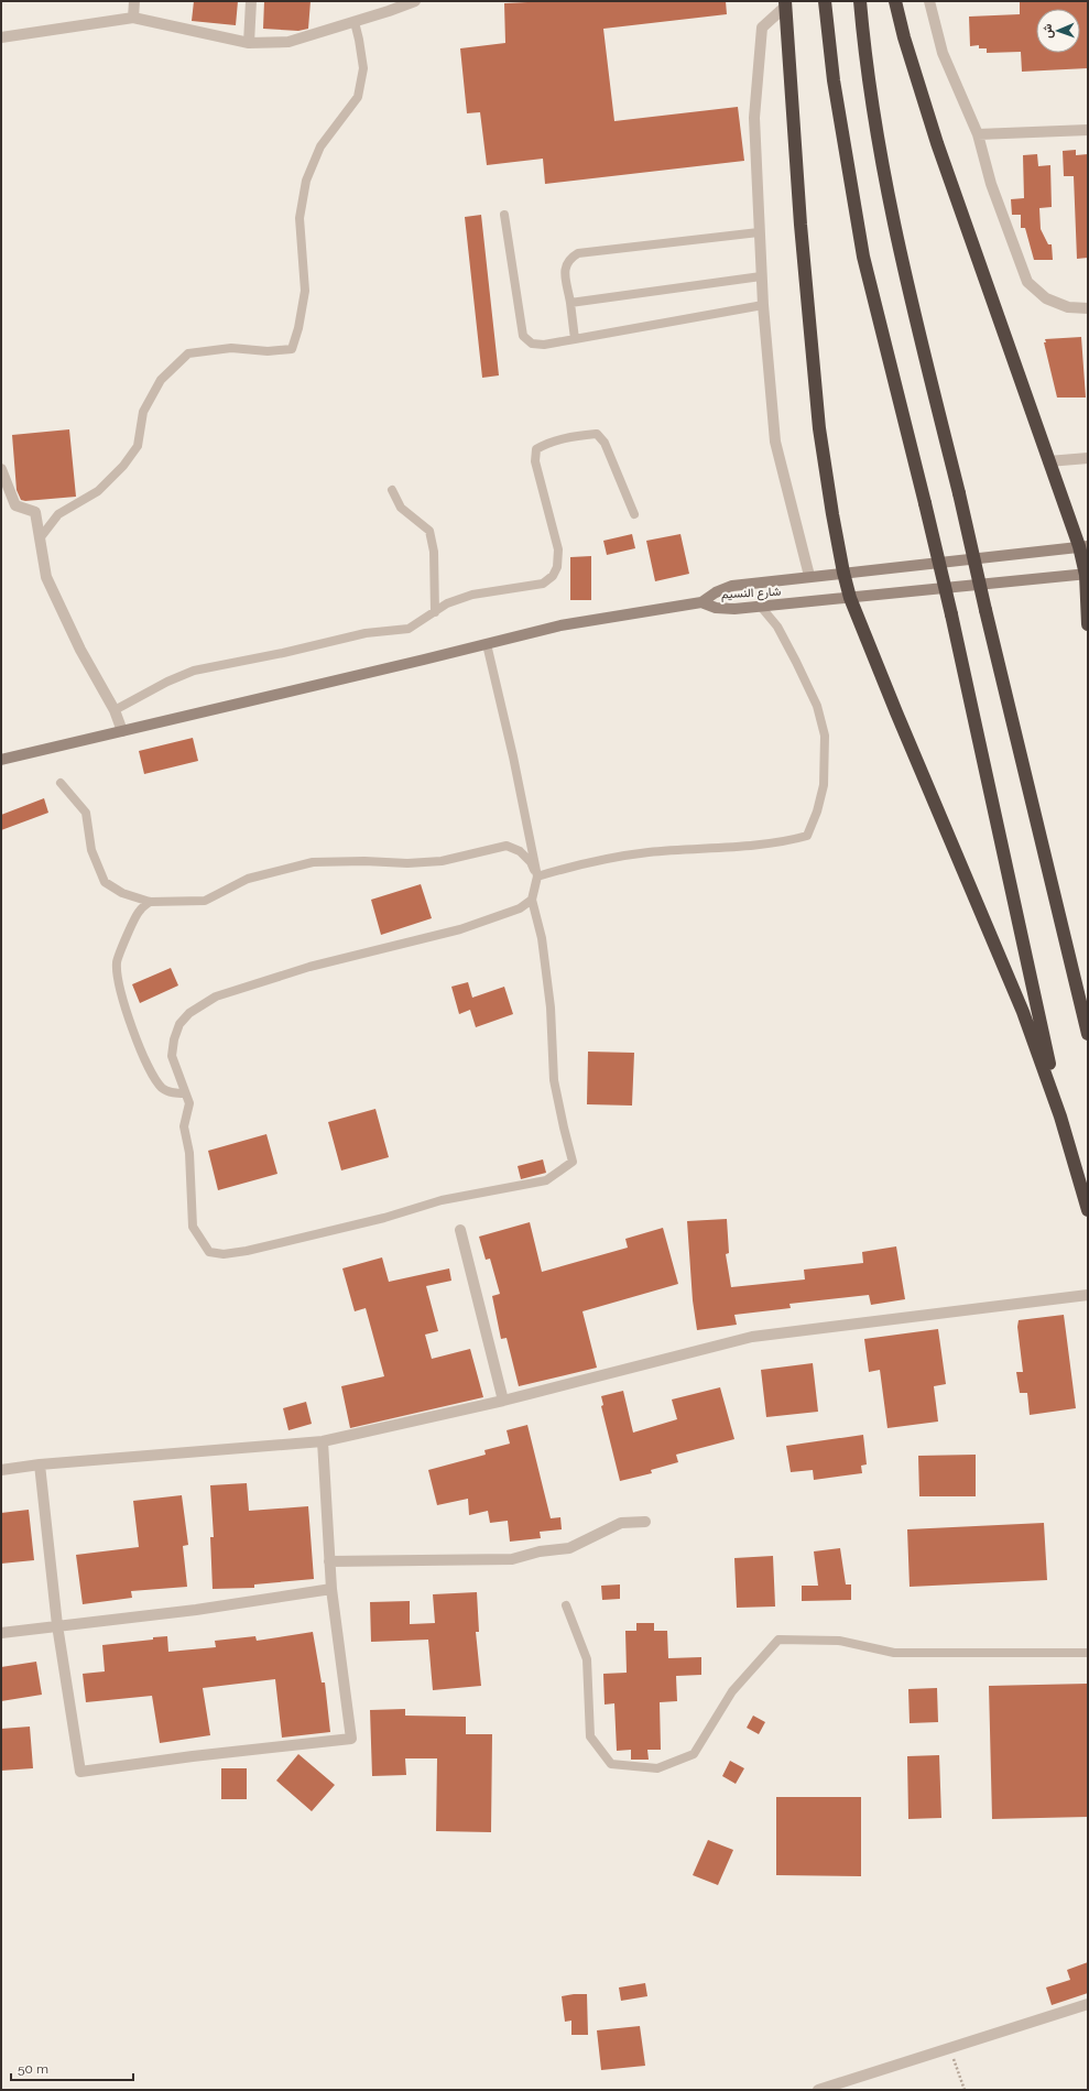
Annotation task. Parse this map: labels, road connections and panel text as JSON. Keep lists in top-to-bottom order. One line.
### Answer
{"streets":{"street":["شارع النسيم"]},"scale_bar":"50 m","north":"left"}
